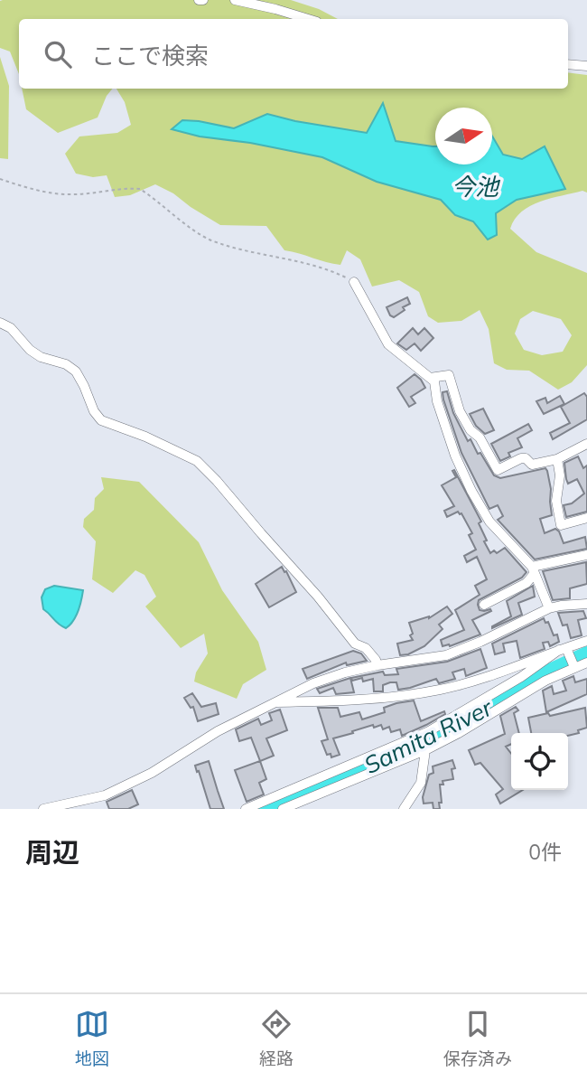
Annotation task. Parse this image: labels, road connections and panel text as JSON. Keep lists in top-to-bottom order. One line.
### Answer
{"water":["今池","Samita River"],"north":"right","page":{"search":"ここで検索","heading":["周辺","0件"],"nav":["地図","経路","保存済み"]}}
